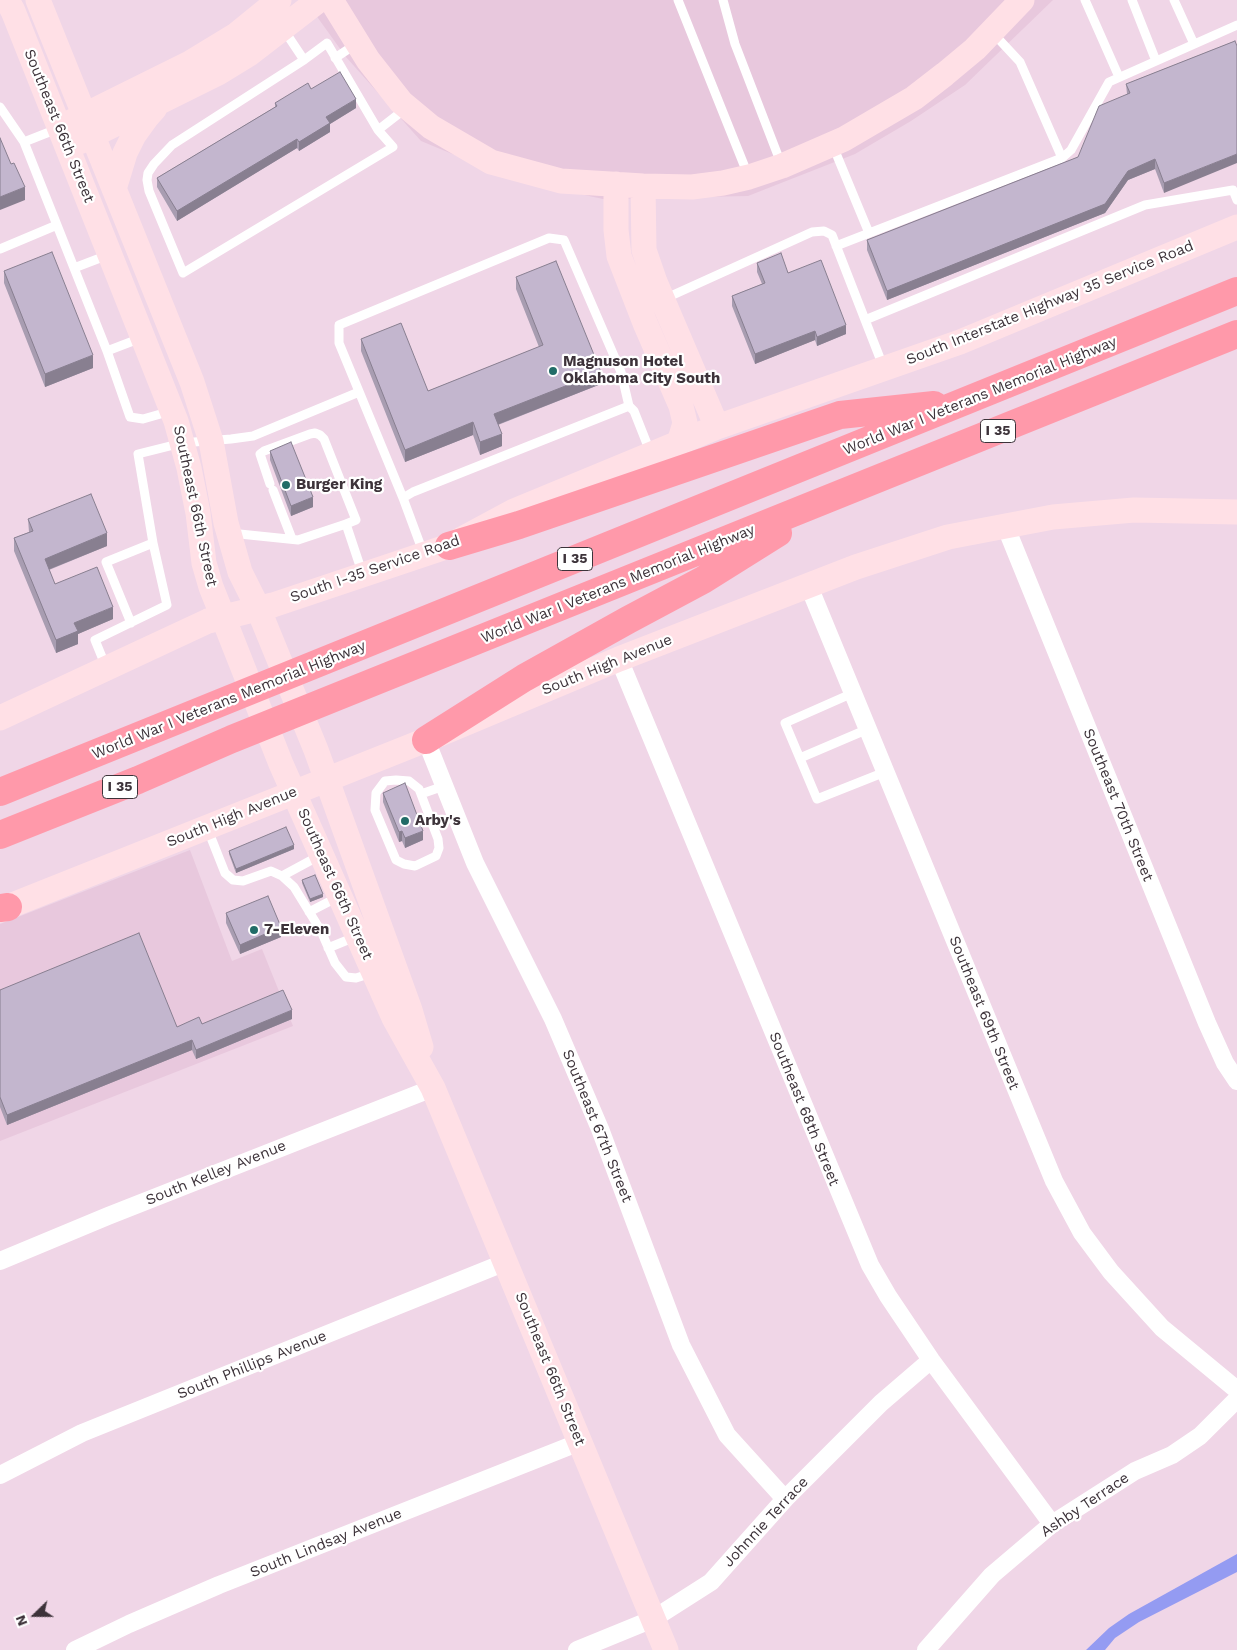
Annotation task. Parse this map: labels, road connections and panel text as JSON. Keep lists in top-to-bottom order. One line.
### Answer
{"streets":{"highway":["World War I Veterans Memorial Highway","I 35"],"street":["Southeast 66th Street","South Interstate Highway 35 Service Road","South I-35 Service Road","South High Avenue","Southeast 70th Street","Southeast 69th Street","Southeast 68th Street","Southeast 67th Street","South Kelley Avenue","South Phillips Avenue","Ashby Terrace","Johnnie Terrace","South Lindsay Avenue"]},"crossings":[["Southeast 66th Street","South I-35 Service Road"],["Southeast 66th Street","South High Avenue"],["Southeast 66th Street","South Kelley Avenue"],["Southeast 66th Street","South Phillips Avenue"],["Southeast 66th Street","Johnnie Terrace"],["Southeast 66th Street","South Lindsay Avenue"],["South Interstate Highway 35 Service Road","South I-35 Service Road"],["South High Avenue","Southeast 70th Street"],["South High Avenue","Southeast 69th Street"],["South High Avenue","Southeast 68th Street"],["South High Avenue","Southeast 67th Street"],["Southeast 68th Street","Ashby Terrace"],["Southeast 68th Street","Johnnie Terrace"],["Southeast 67th Street","Johnnie Terrace"]],"places":["Magnuson Hotel Oklahoma City South","Burger King","Arby's","7-Eleven"],"north":"left"}
